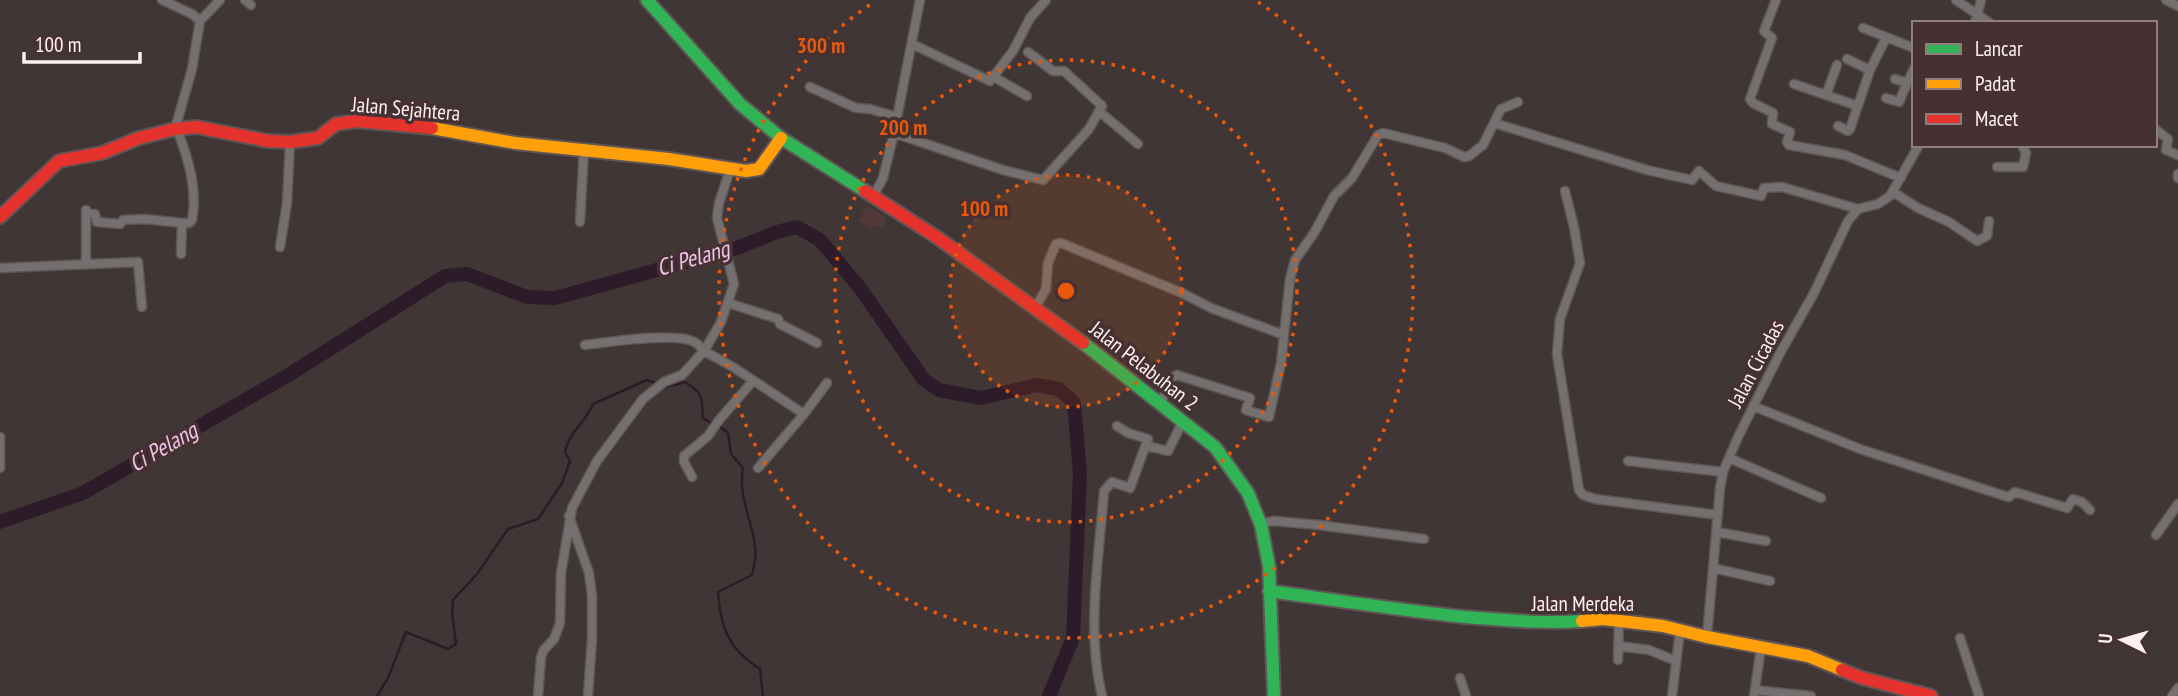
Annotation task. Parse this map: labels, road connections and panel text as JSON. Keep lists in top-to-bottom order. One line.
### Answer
{"streets":{"street":["Jalan Sejahtera","Jalan Cicadas","Jalan Pelabuhan 2","Jalan Merdeka"]},"crossings":[["Jalan Sejahtera","Jalan Pelabuhan 2"],["Jalan Cicadas","Jalan Merdeka"],["Jalan Pelabuhan 2","Jalan Merdeka"]],"water":["Ci Pelang"],"legend":["Lancar","Padat","Macet"],"scale_bar":"100 m","north":"left","rings":["300 m","200 m","100 m"]}
